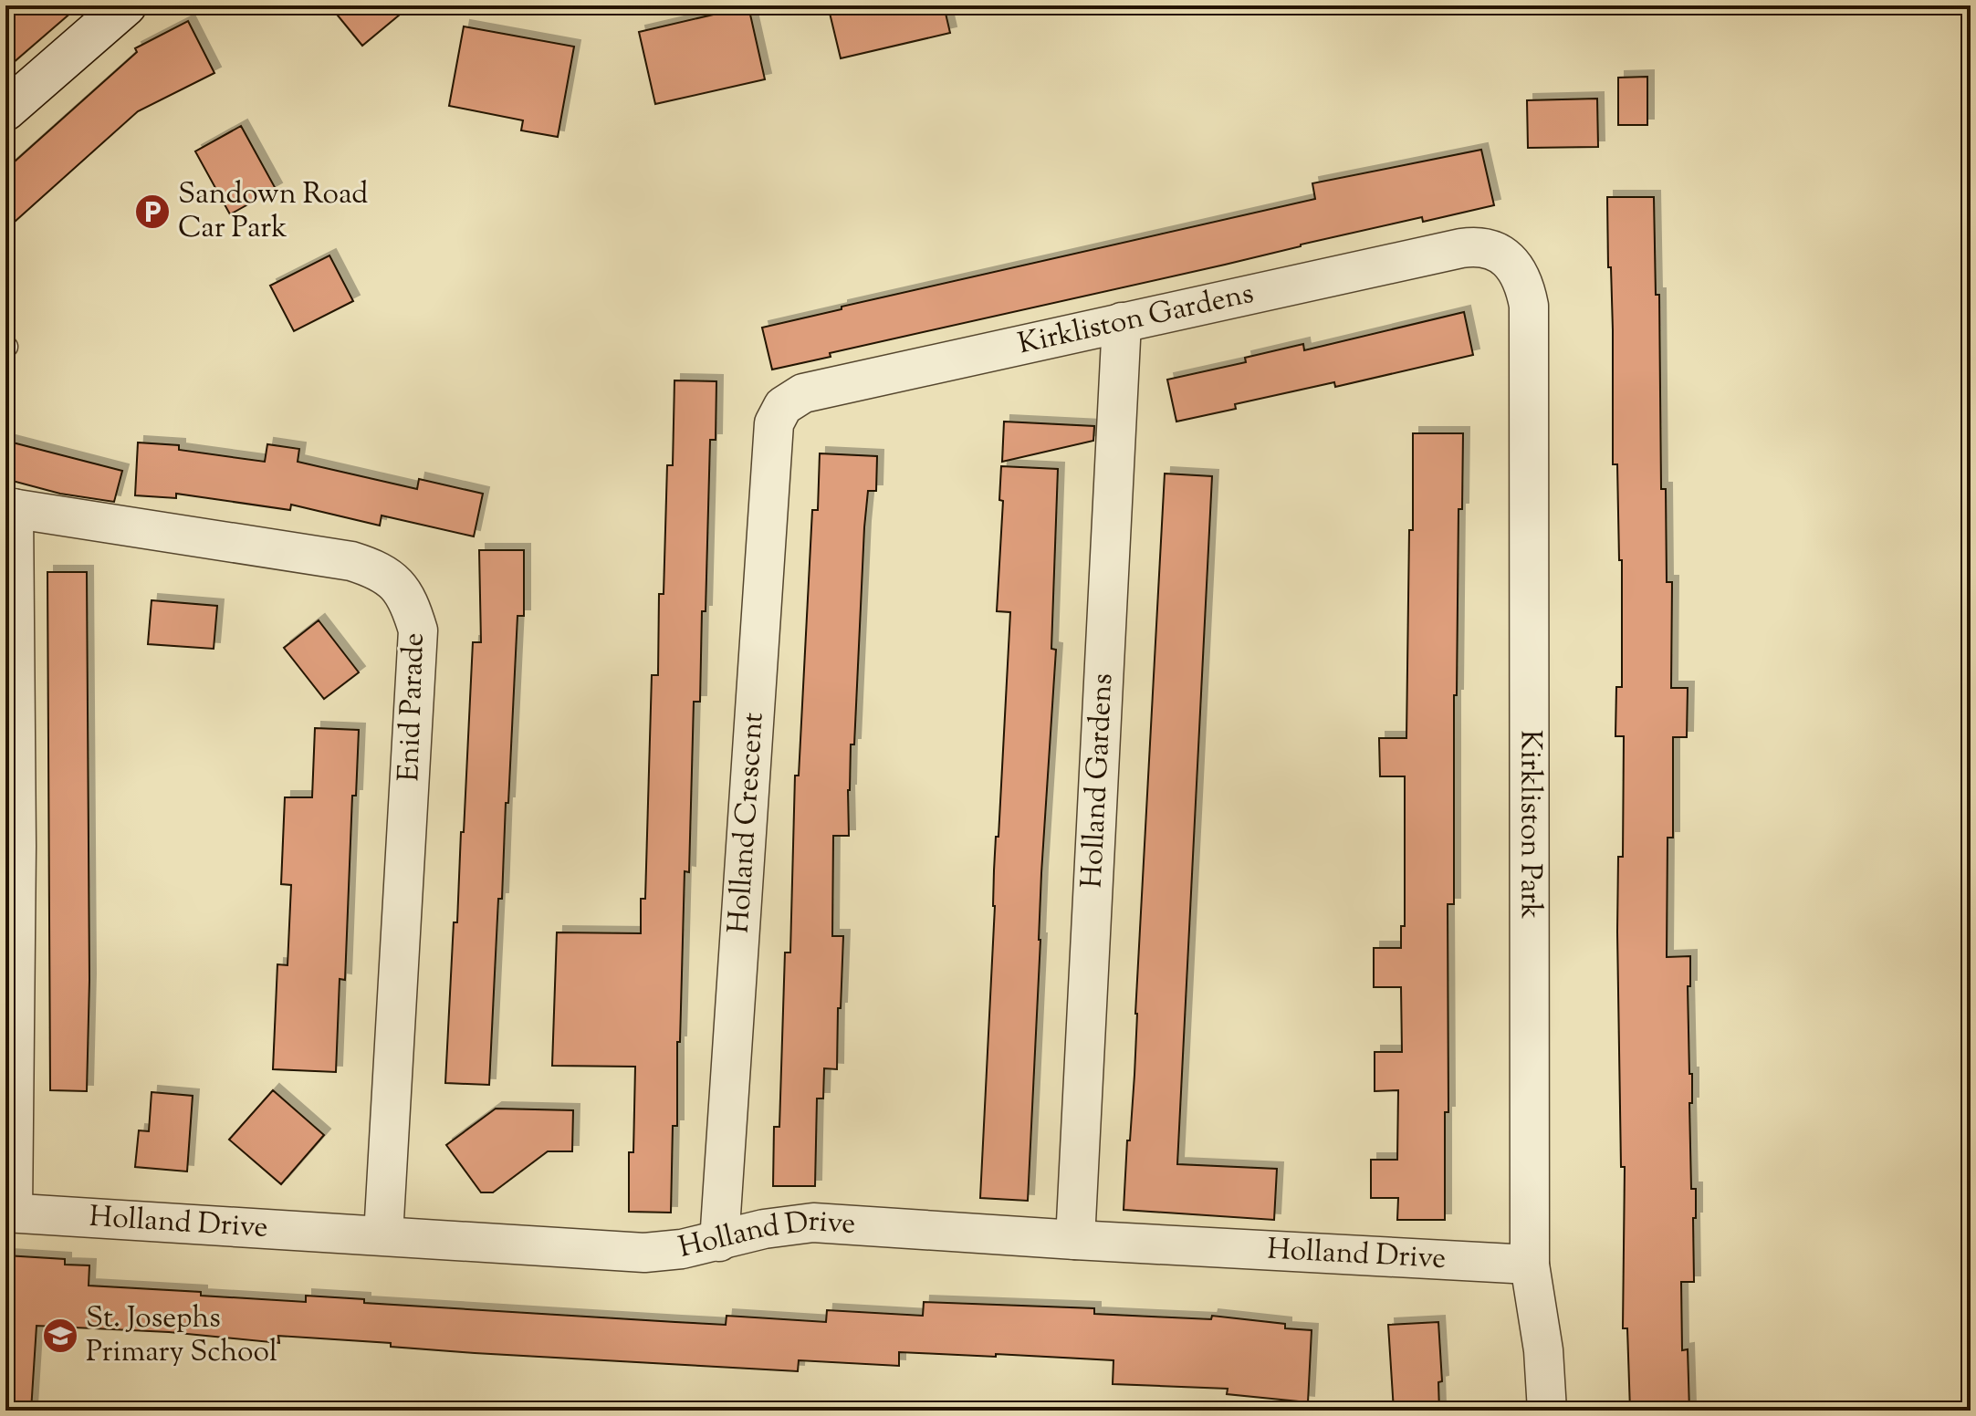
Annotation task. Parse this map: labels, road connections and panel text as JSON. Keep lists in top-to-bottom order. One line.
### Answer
{"streets":{"street":["Kirkliston Gardens","Enid Parade","Holland Gardens","Holland Crescent","Kirkliston Park","Holland Drive"]},"crossings":[["Kirkliston Gardens","Holland Gardens"],["Kirkliston Gardens","Holland Crescent"],["Kirkliston Gardens","Kirkliston Park"],["Enid Parade","Holland Drive"],["Holland Gardens","Holland Drive"],["Holland Crescent","Holland Drive"],["Kirkliston Park","Holland Drive"]],"places":{"parking":["Sandown Road Car Park"],"school or university":["St. Josephs Primary School"]}}
